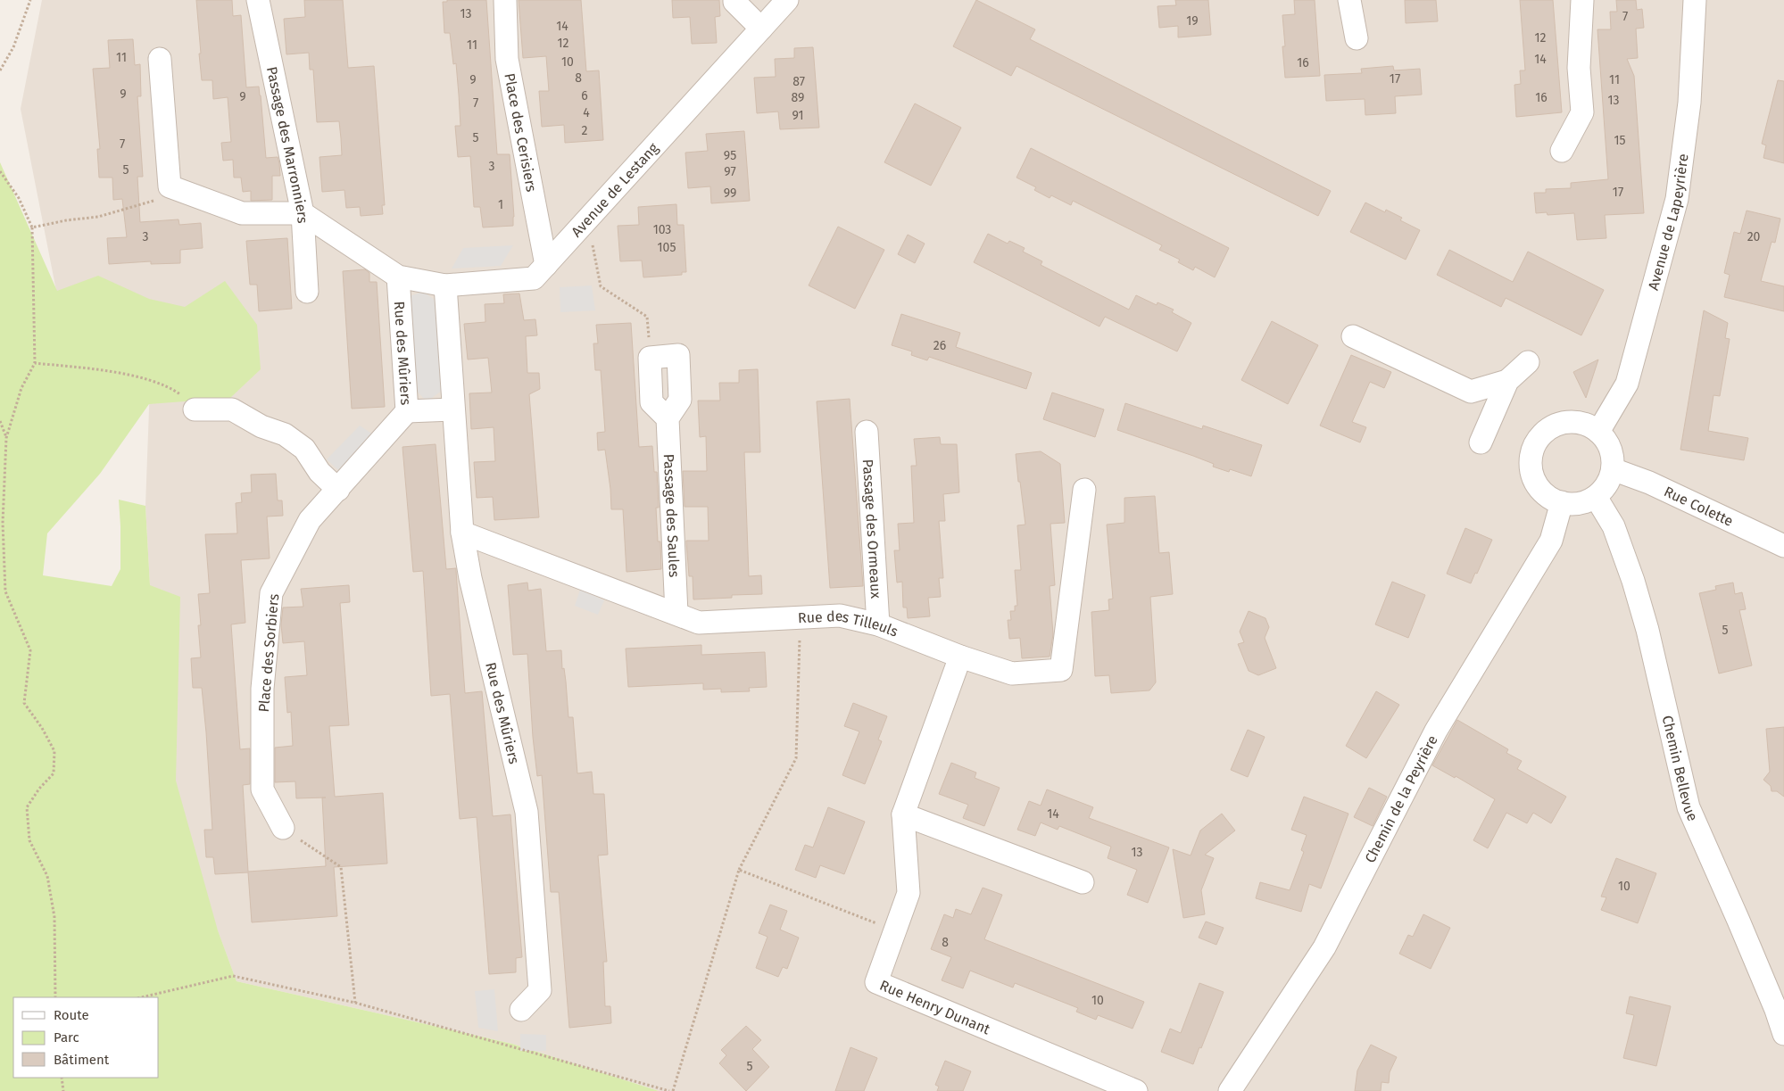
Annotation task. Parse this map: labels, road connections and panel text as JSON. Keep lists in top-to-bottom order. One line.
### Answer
{"streets":{"street":["Place des Cerisiers","Passage des Marronniers","Avenue de Lestang","Avenue de Lapeyrière","Rue des Mûriers","Rue Colette","Passage des Saules","Passage des Ormeaux","Rue des Tilleuls","Place des Sorbiers","Chemin Bellevue","Chemin de la Peyrière","Rue Henry Dunant"]},"crossings":[["Place des Cerisiers","Avenue de Lestang"],["Avenue de Lestang","Rue des Mûriers"],["Avenue de Lapeyrière","Rue Colette"],["Avenue de Lapeyrière","Chemin Bellevue"],["Avenue de Lapeyrière","Chemin de la Peyrière"],["Rue des Mûriers","Rue des Tilleuls"],["Rue des Mûriers","Place des Sorbiers"],["Rue Colette","Chemin Bellevue"],["Rue Colette","Chemin de la Peyrière"],["Passage des Saules","Rue des Tilleuls"],["Passage des Ormeaux","Rue des Tilleuls"],["Rue des Tilleuls","Rue Henry Dunant"],["Chemin Bellevue","Chemin de la Peyrière"]],"house_numbers":["13","7","19","14","12","12","11","11","14","10","16","8","17","9","11","87","9","6","9","89","16","13","7","4","91","2","5","15","7","95","3","5","97","17","99","1","103","3","20","105","26","5","14","13","10","8","10","5"],"legend":["Route","Parc","Bâtiment"]}
